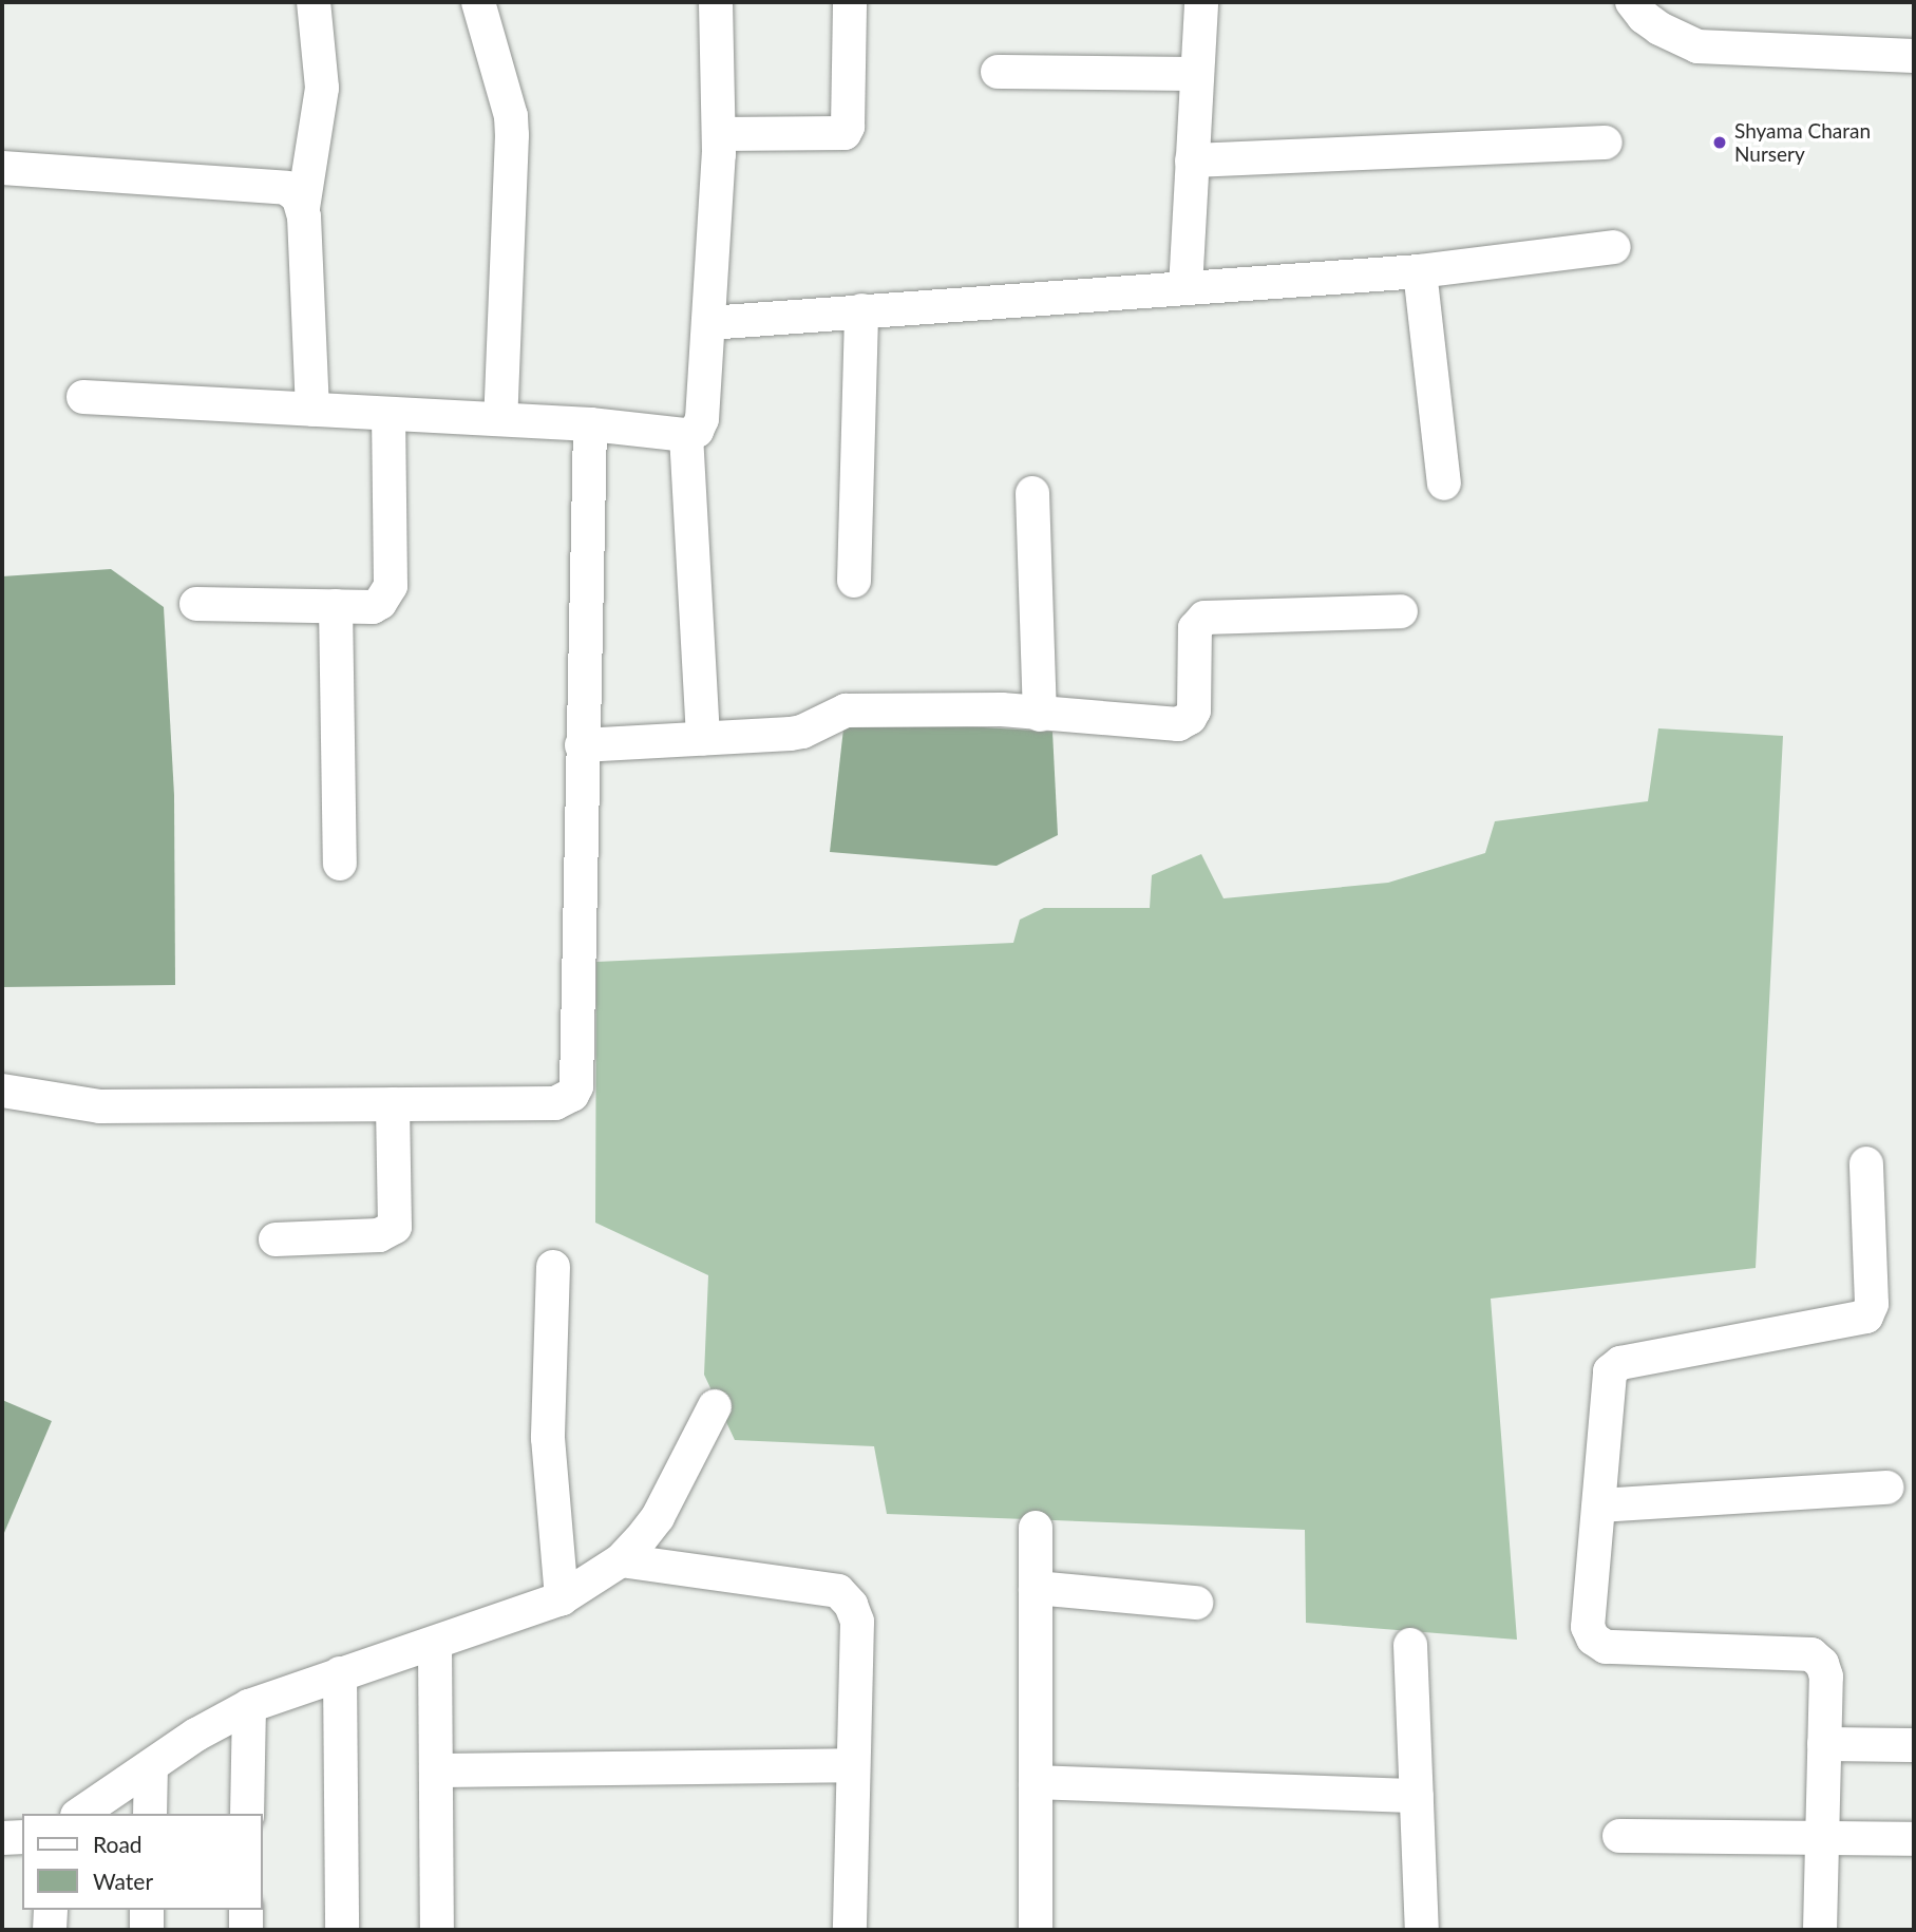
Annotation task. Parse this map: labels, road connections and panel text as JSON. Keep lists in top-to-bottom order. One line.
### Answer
{"places":["Shyama Charan Nursery"],"legend":["Road","Water"]}
